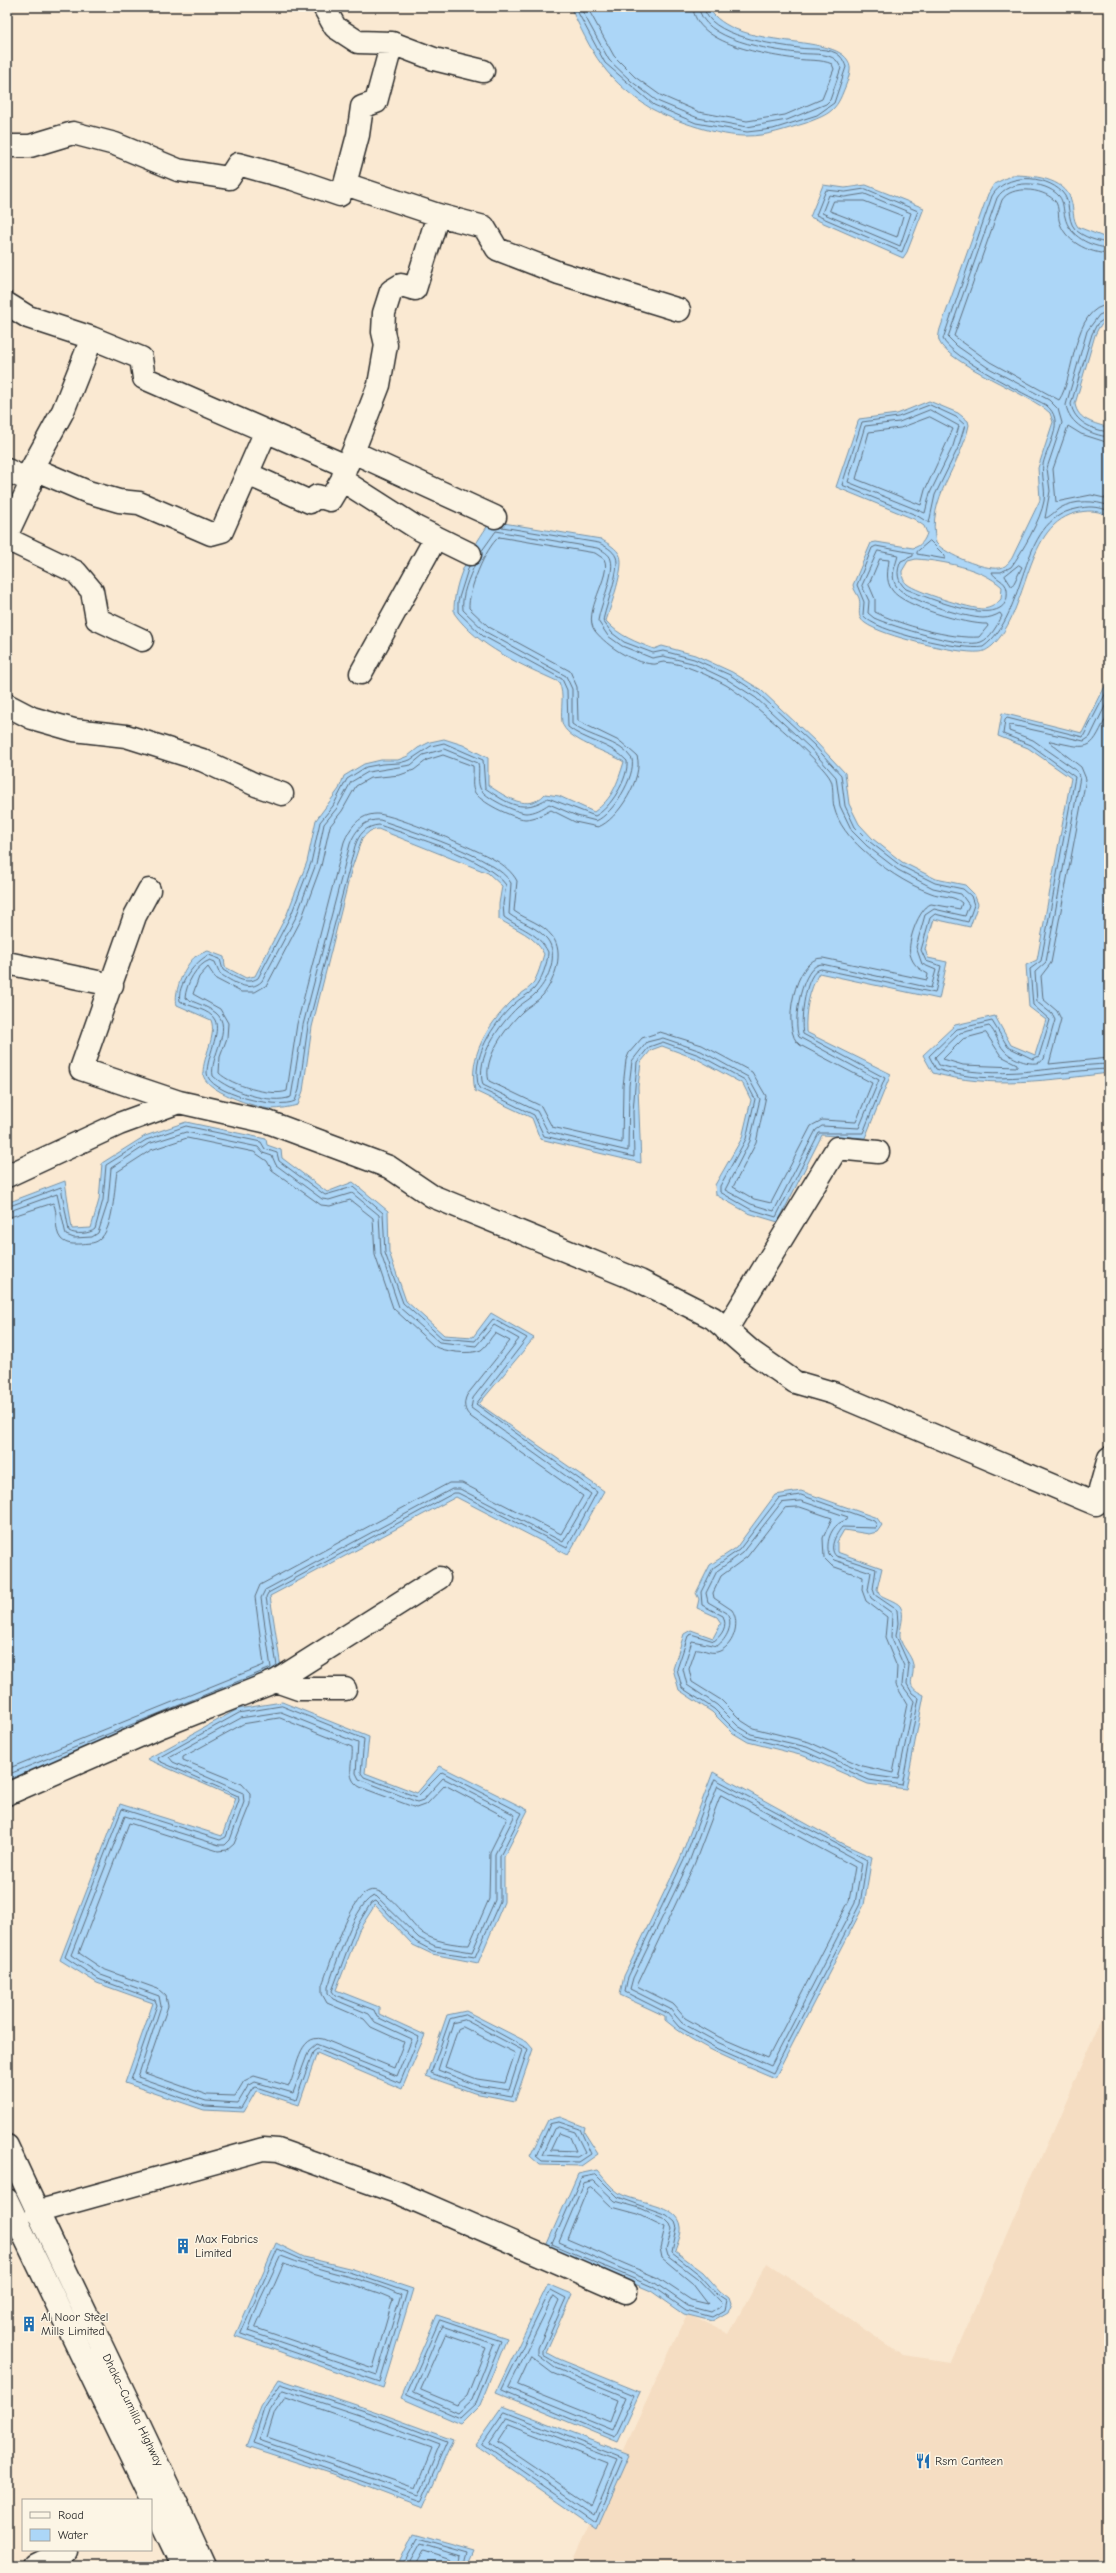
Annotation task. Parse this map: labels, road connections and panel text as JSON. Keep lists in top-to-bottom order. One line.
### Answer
{"streets":{"main road":["Dhaka–Cumilla Highway"]},"places":{"building":["Max Fabrics Limited","Al Noor Steel Mills Limited"],"restaurant":["Rsm Canteen"]},"legend":["Road","Water"]}
